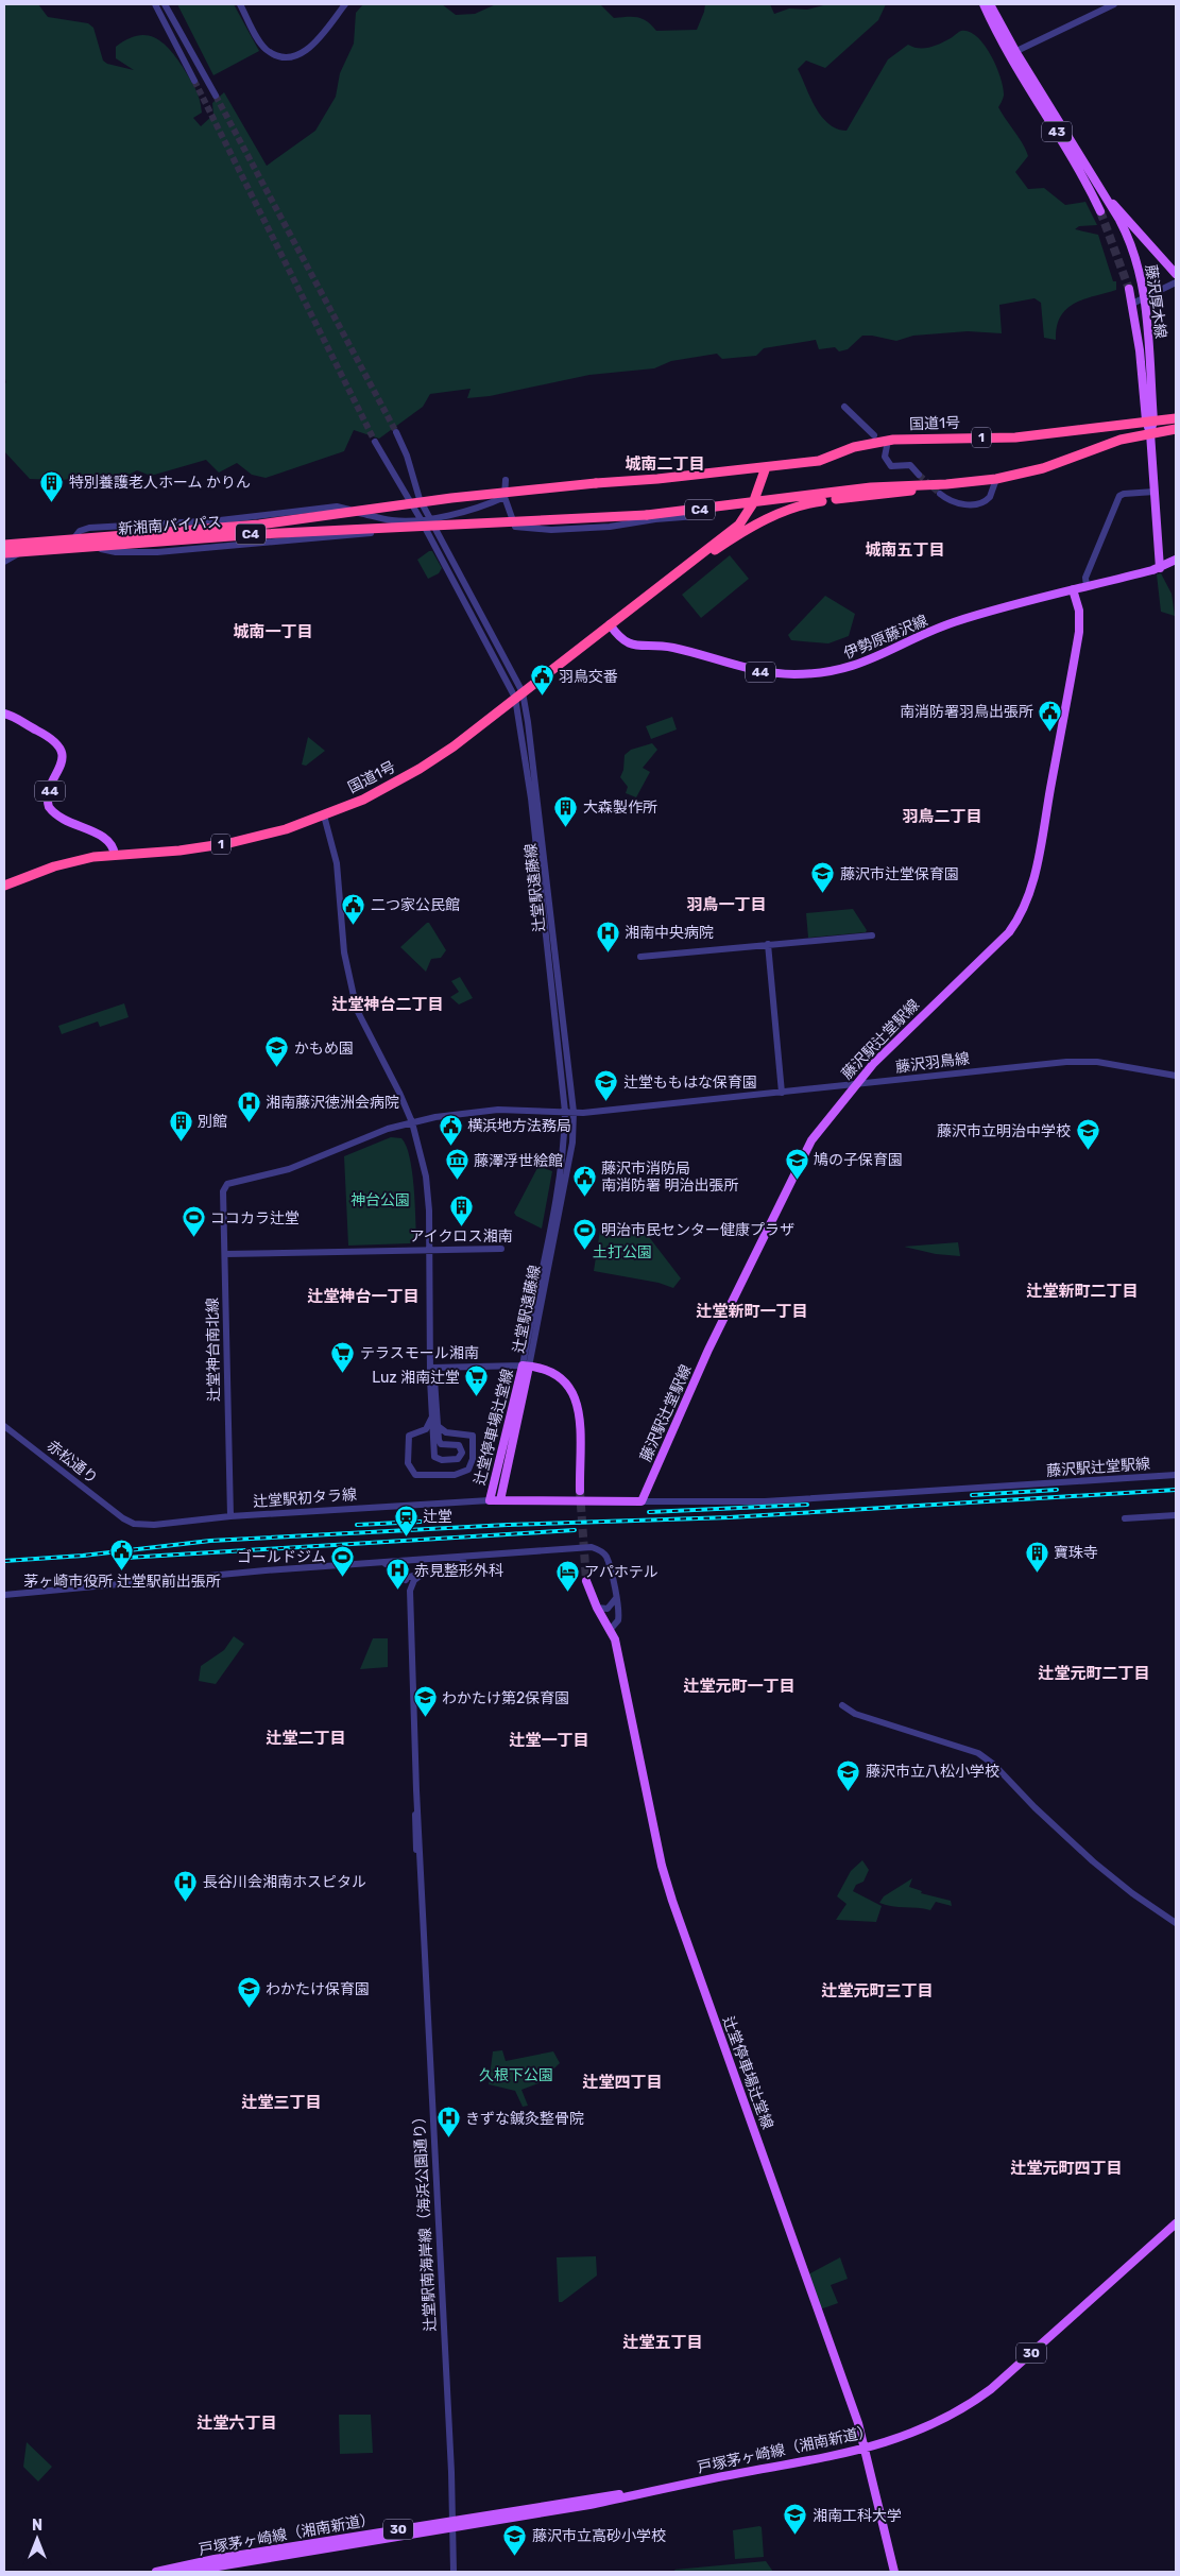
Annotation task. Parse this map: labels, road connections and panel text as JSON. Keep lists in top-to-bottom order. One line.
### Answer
{"streets":{"highway":["国道1号","1","C4","新湘南バイパス"],"main road":["43","藤沢厚木線","伊勢原藤沢線","44","藤沢駅辻堂駅線","辻堂停車場辻堂線","30","戸塚茅ヶ崎線（湘南新道）"],"street":["辻堂駅遠藤線","藤沢羽鳥線","辻堂神台南北線","赤松通り","辻堂駅初タラ線","辻堂駅南海岸線（海浜公園通り）"]},"crossings":[["藤沢厚木線","国道1号"],["藤沢厚木線","伊勢原藤沢線"],["国道1号","C4"],["国道1号","新湘南バイパス"],["国道1号","伊勢原藤沢線"],["国道1号","44"],["国道1号","辻堂駅遠藤線"],["C4","新湘南バイパス"],["伊勢原藤沢線","藤沢駅辻堂駅線"],["辻堂駅遠藤線","藤沢羽鳥線"],["辻堂駅遠藤線","辻堂停車場辻堂線"],["藤沢駅辻堂駅線","藤沢羽鳥線"],["藤沢駅辻堂駅線","辻堂停車場辻堂線"],["藤沢駅辻堂駅線","辻堂駅初タラ線"],["藤沢羽鳥線","辻堂神台南北線"],["辻堂神台南北線","辻堂駅初タラ線"],["辻堂停車場辻堂線","辻堂駅初タラ線"],["辻堂停車場辻堂線","戸塚茅ヶ崎線（湘南新道）"],["赤松通り","辻堂駅初タラ線"],["辻堂駅南海岸線（海浜公園通り）","戸塚茅ヶ崎線（湘南新道）"]],"districts":["城南二丁目","城南五丁目","城南一丁目","羽鳥二丁目","羽鳥一丁目","辻堂神台二丁目","辻堂新町二丁目","辻堂神台一丁目","辻堂新町一丁目","辻堂元町二丁目","辻堂元町一丁目","辻堂二丁目","辻堂一丁目","辻堂元町三丁目","辻堂四丁目","辻堂三丁目","辻堂元町四丁目","辻堂五丁目","辻堂六丁目"],"parks":["神台公園","土打公園","久根下公園"],"places":{"building":["特別養護老人ホーム かりん","大森製作所","別館","アイクロス湘南","寶珠寺"],"public building":["羽鳥交番","南消防署羽鳥出張所","二つ家公民館","横浜地方法務局","藤沢市消防局 南消防署 明治出張所","茅ヶ崎市役所 辻堂駅前出張所"],"school or university":["藤沢市辻堂保育園","かもめ園","辻堂ももはな保育園","藤沢市立明治中学校","鳩の子保育園","わかたけ第2保育園","藤沢市立八松小学校","わかたけ保育園","湘南工科大学","藤沢市立高砂小学校"],"hospital":["湘南中央病院","湘南藤沢徳洲会病院","赤見整形外科","長谷川会湘南ホスピタル","きずな鍼灸整骨院"],"museum":["藤澤浮世絵館"],"sports":["ココカラ辻堂","明治市民センター健康プラザ","ゴールドジム"],"supermarket":["テラスモール湘南","Luz 湘南辻堂"],"station":["辻堂"],"hotel":["アパホテル"]},"north":"top"}
